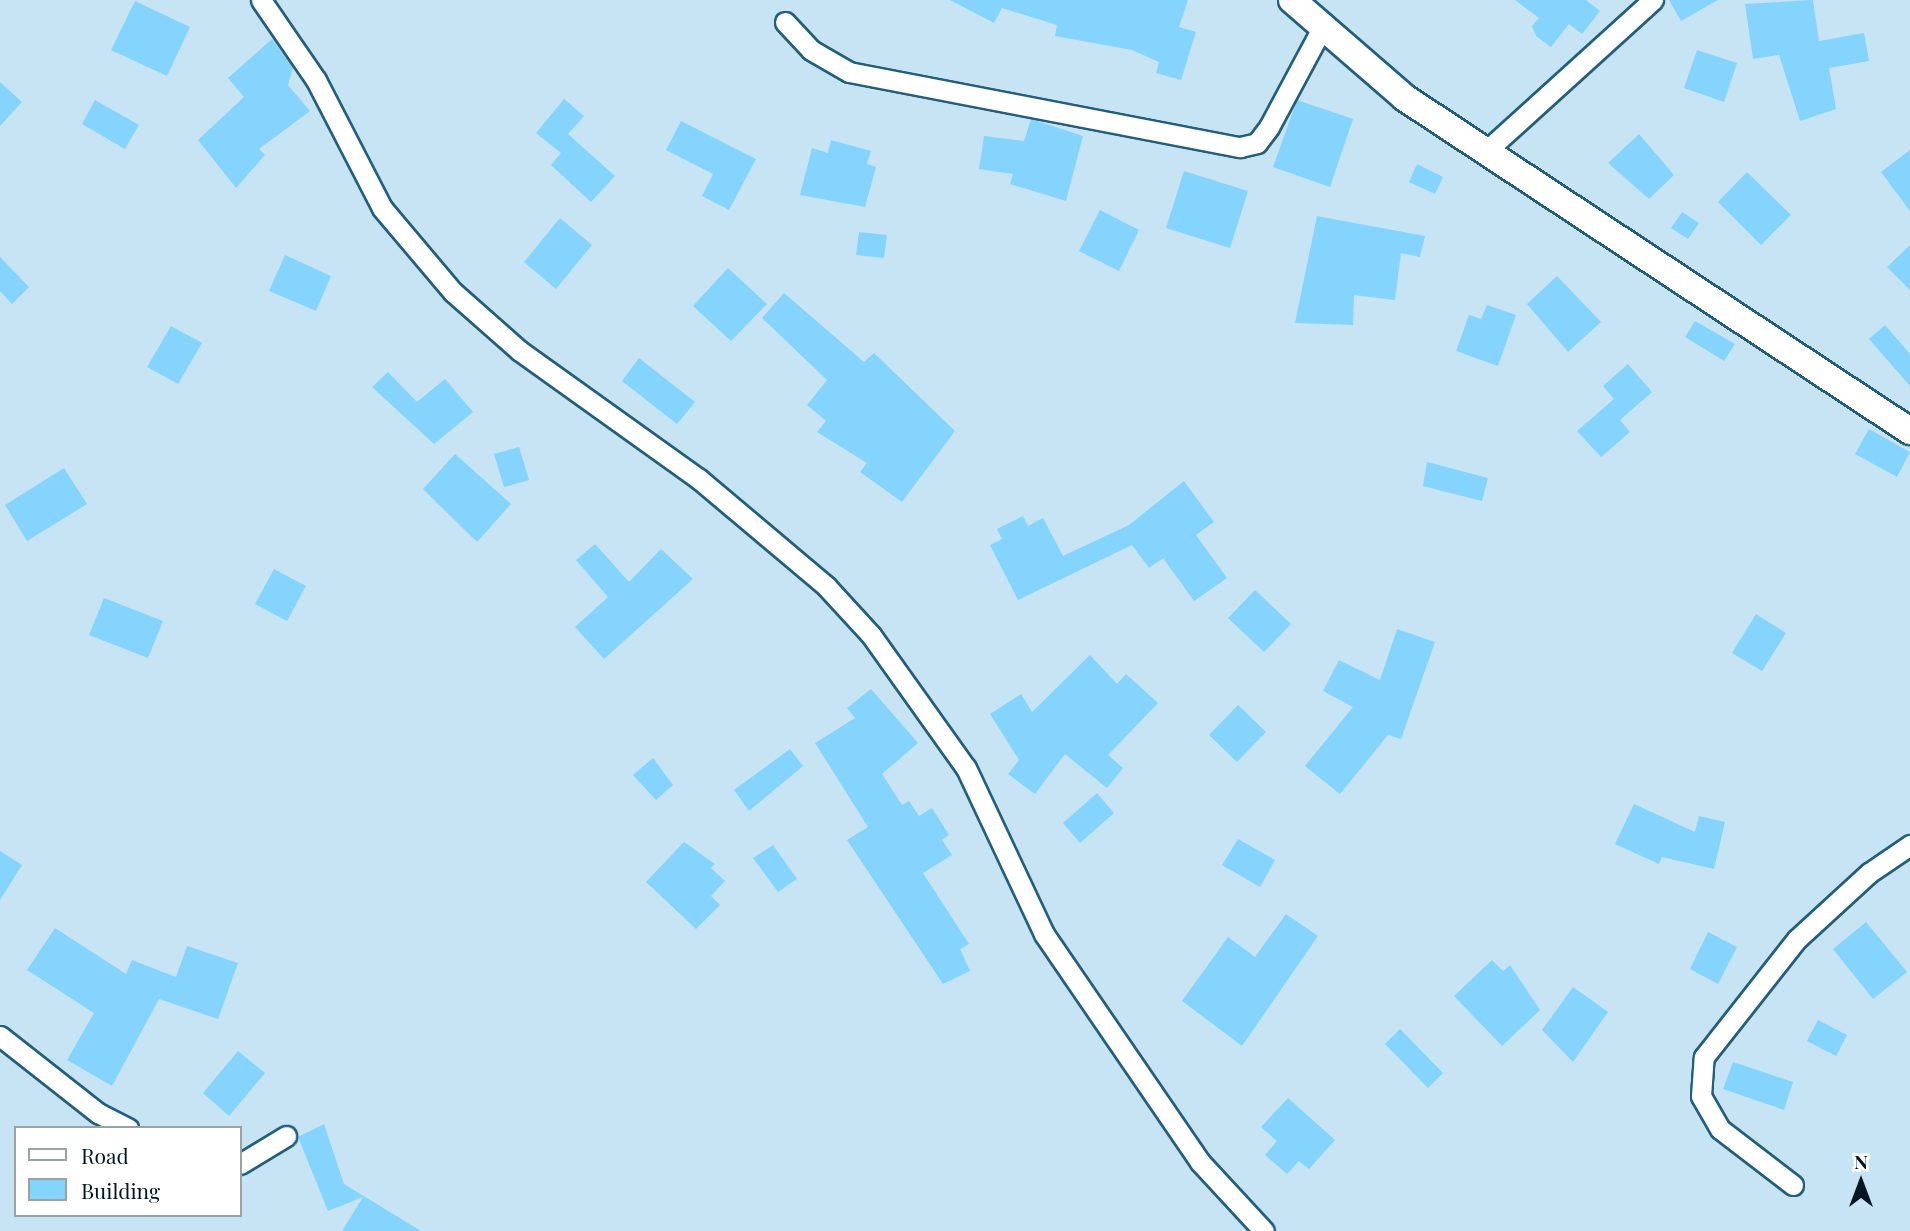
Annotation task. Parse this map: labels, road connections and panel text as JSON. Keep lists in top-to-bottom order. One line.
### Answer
{"legend":["Road","Building"],"north":"top"}
